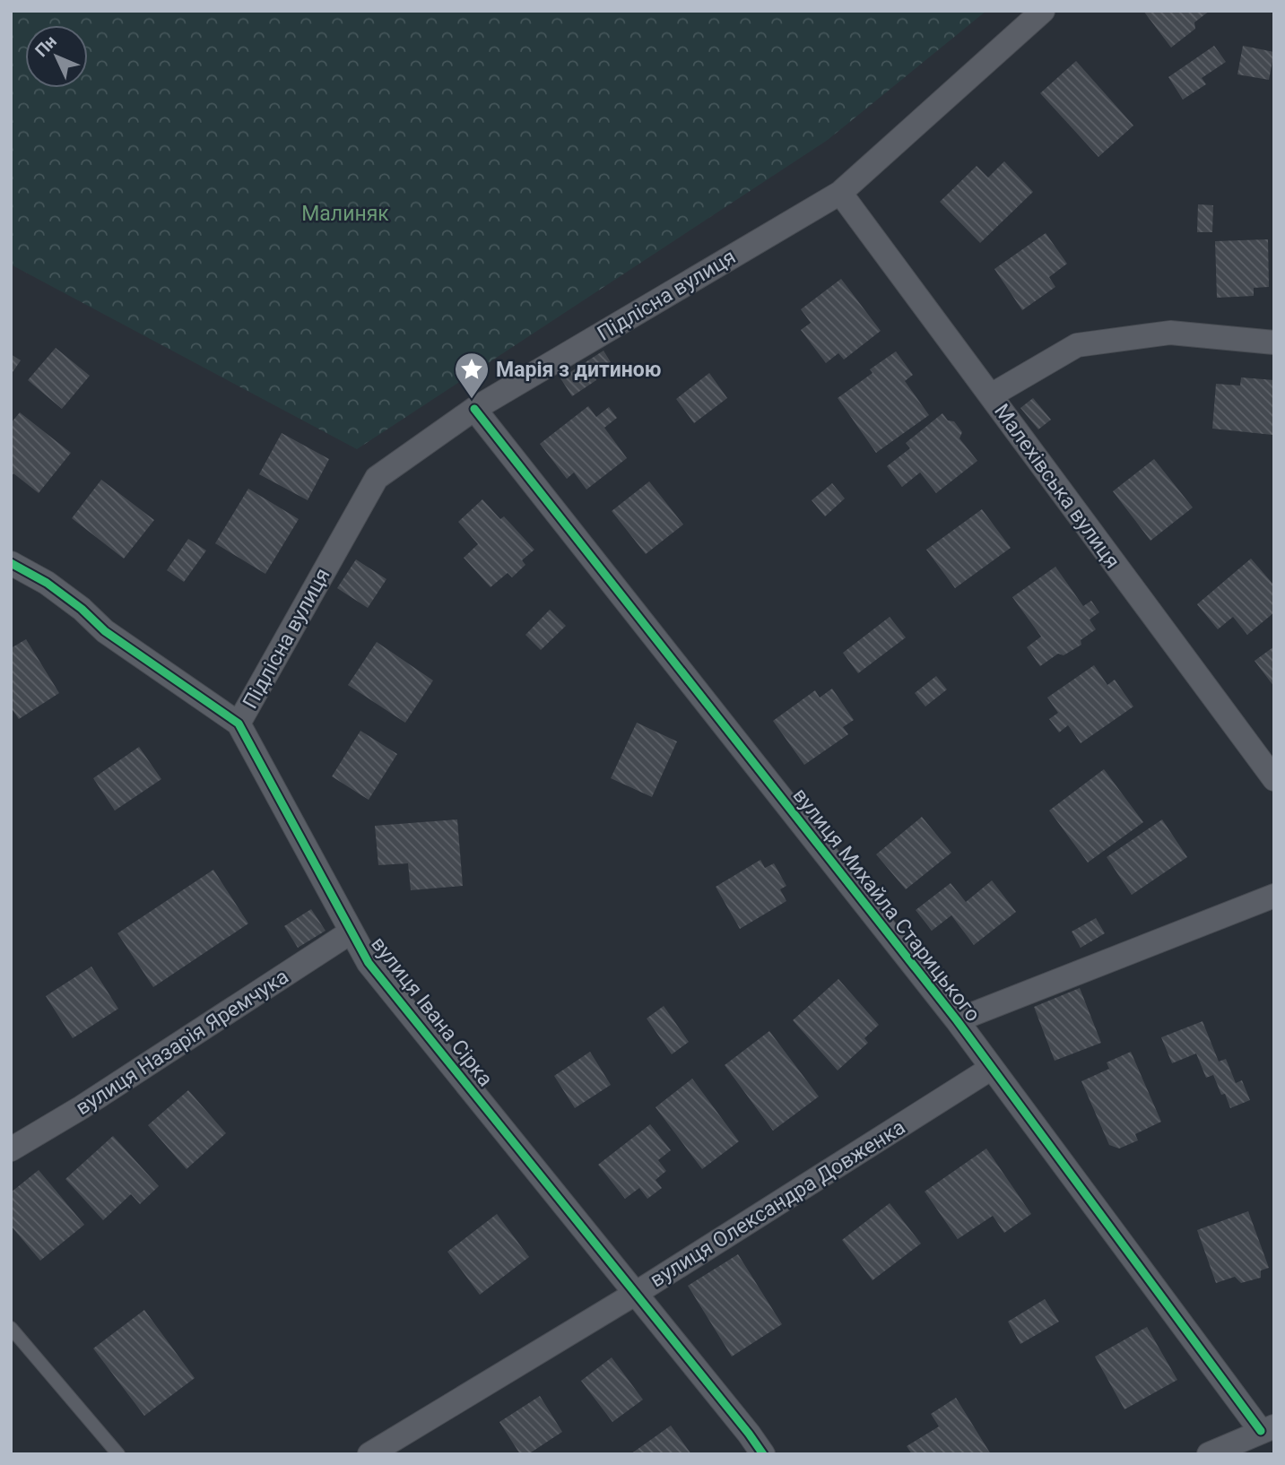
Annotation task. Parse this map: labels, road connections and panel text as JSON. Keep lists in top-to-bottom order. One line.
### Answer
{"streets":{"street":["Підлісна вулиця","Малехівська вулиця","вулиця Михайла Старицького","вулиця Івана Сірка","вулиця Назарія Яремчука","вулиця Олександра Довженка"]},"crossings":[["Підлісна вулиця","Малехівська вулиця"],["Підлісна вулиця","вулиця Михайла Старицького"],["Підлісна вулиця","вулиця Івана Сірка"],["вулиця Михайла Старицького","вулиця Олександра Довженка"],["вулиця Івана Сірка","вулиця Назарія Яремчука"],["вулиця Івана Сірка","вулиця Олександра Довженка"]],"parks":["Малиняк"],"places":{"place":["Марія з дитиною"]},"north":"top left"}
